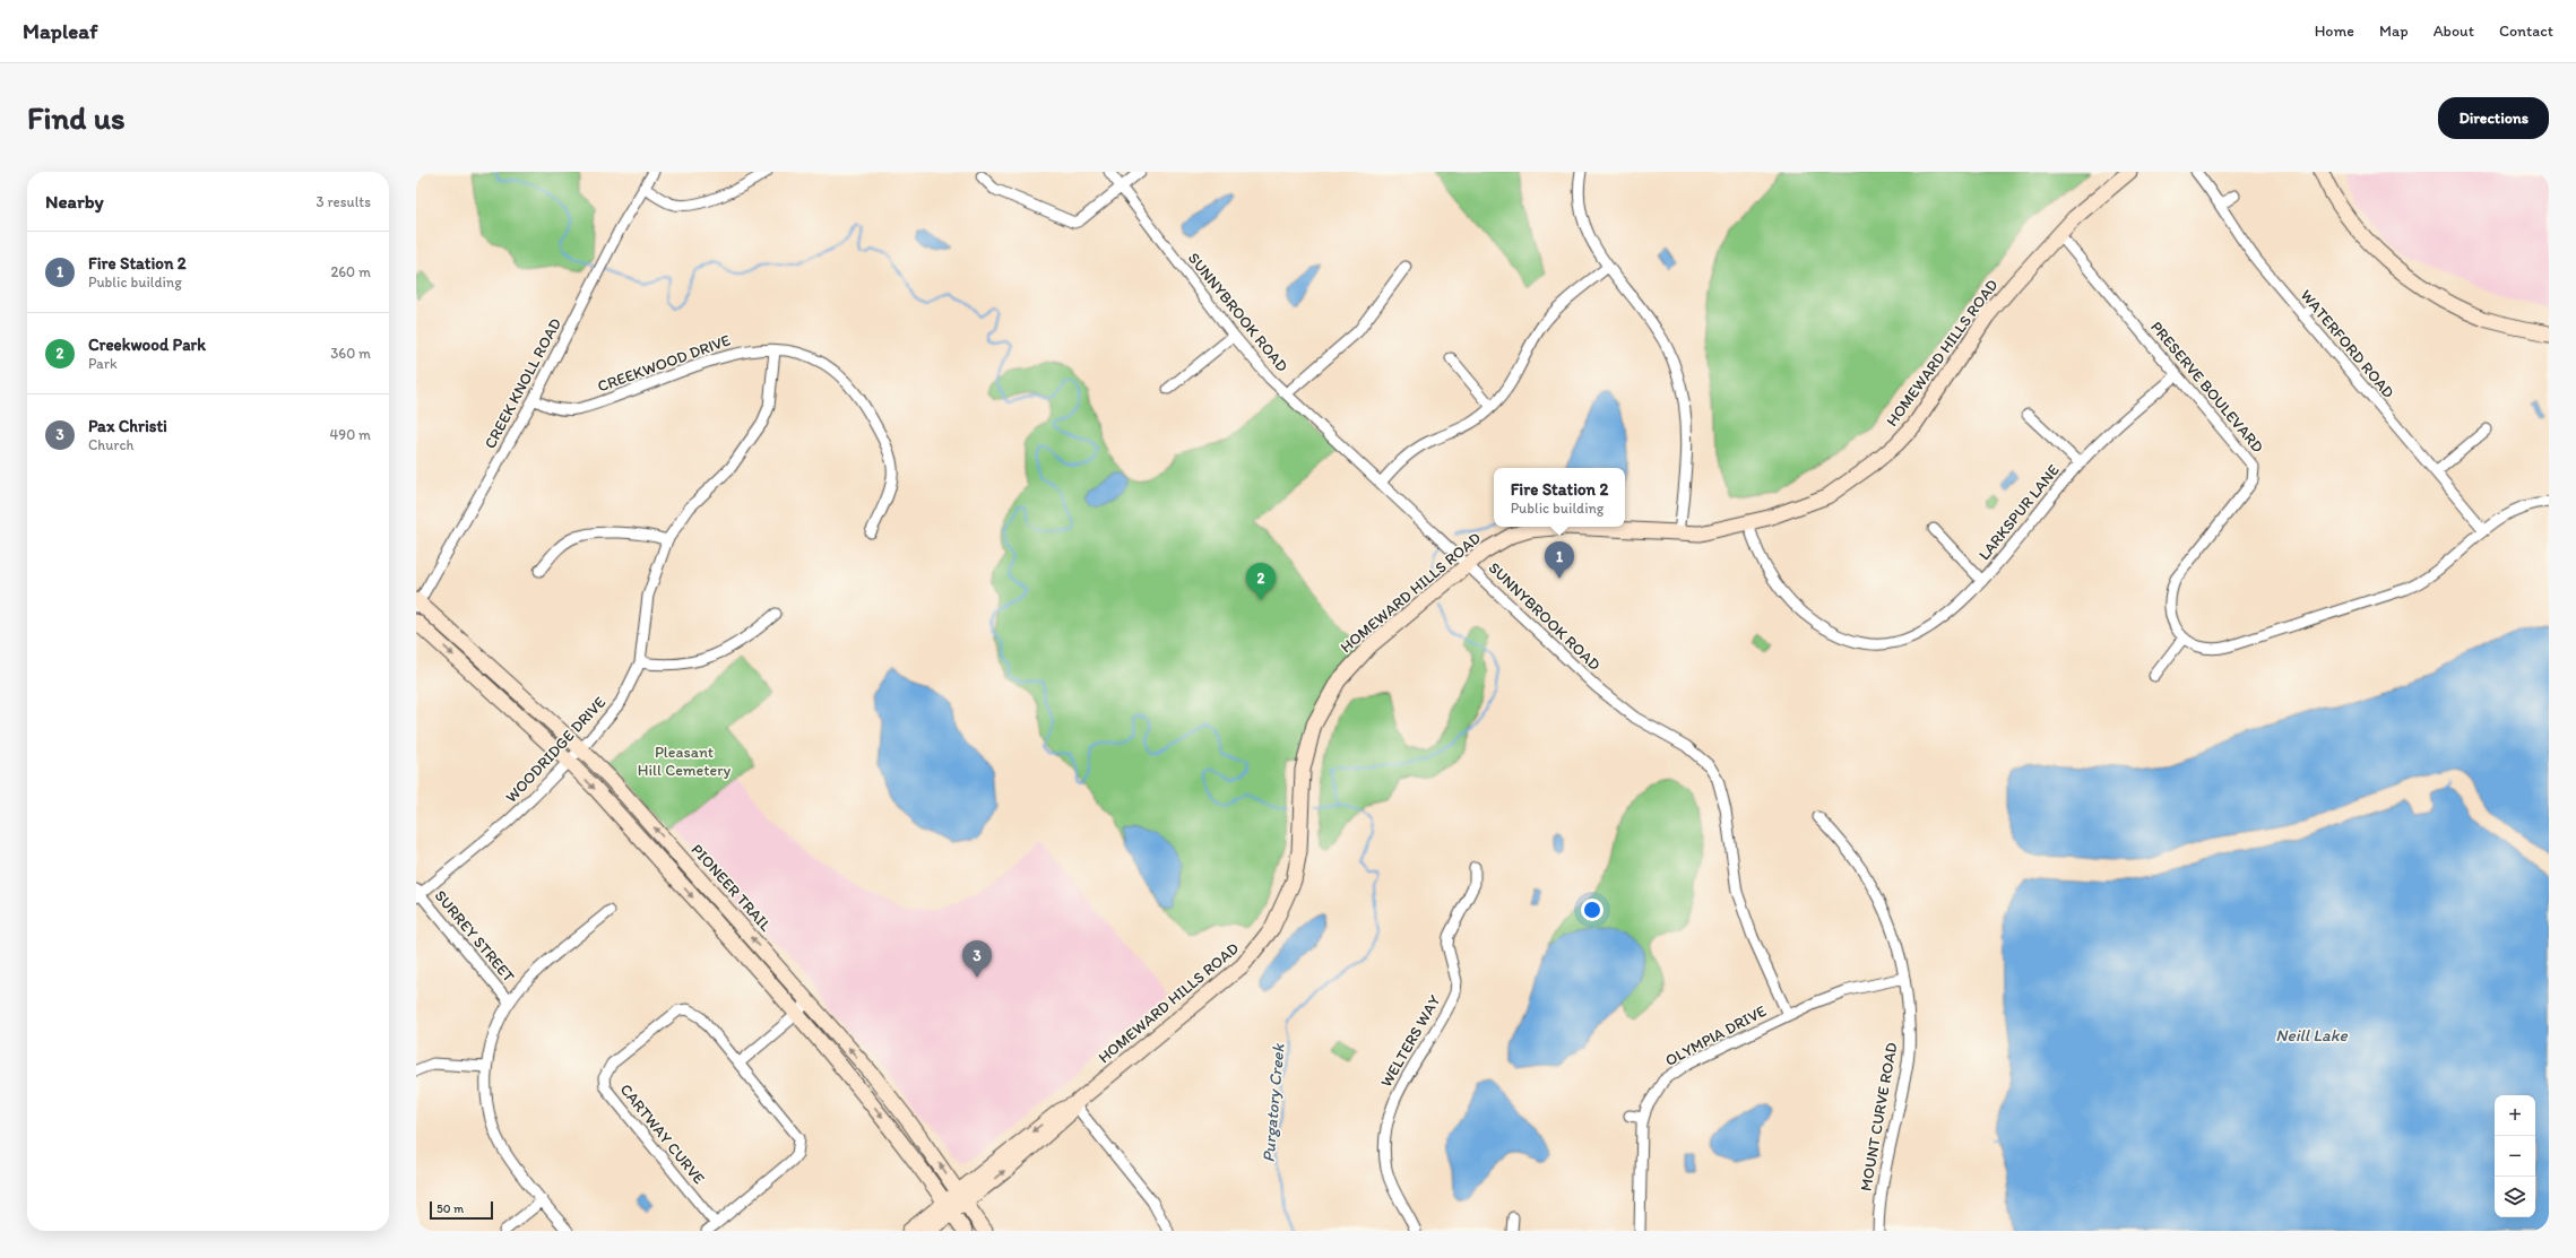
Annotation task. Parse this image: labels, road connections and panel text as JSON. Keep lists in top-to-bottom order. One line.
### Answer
{"streets":{"street":["SUNNYBROOK ROAD","WATERFORD ROAD","HOMEWARD HILLS ROAD","CREEKWOOD DRIVE","CREEK KNOLL ROAD","PRESERVE BOULEVARD","LARKSPUR LANE","WOODRIDGE DRIVE","PIONEER TRAIL","SURREY STREET","OLYMPIA DRIVE","WELTERS WAY","MOUNT CURVE ROAD","CARTWAY CURVE"]},"crossings":[["SUNNYBROOK ROAD","HOMEWARD HILLS ROAD"],["SUNNYBROOK ROAD","OLYMPIA DRIVE"],["HOMEWARD HILLS ROAD","PRESERVE BOULEVARD"],["HOMEWARD HILLS ROAD","LARKSPUR LANE"],["HOMEWARD HILLS ROAD","PIONEER TRAIL"],["CREEKWOOD DRIVE","CREEK KNOLL ROAD"],["CREEKWOOD DRIVE","WOODRIDGE DRIVE"],["CREEK KNOLL ROAD","PIONEER TRAIL"],["PRESERVE BOULEVARD","LARKSPUR LANE"],["WOODRIDGE DRIVE","PIONEER TRAIL"],["WOODRIDGE DRIVE","SURREY STREET"],["OLYMPIA DRIVE","MOUNT CURVE ROAD"]],"water":["Neill Lake","Purgatory Creek"],"parks":["Pleasant Hill Cemetery"],"scale_bar":"50 m","page":{"header":"Mapleaf","nav":["Home","Map","About","Contact"],"buttons":"Directions","title":"Find us","heading":["Nearby","3 results"],"list":[{"mark":"1","name":"Fire Station 2","note":"Public building","value":"260 m"},{"mark":"2","name":"Creekwood Park","note":"Park","value":"360 m"},{"mark":"3","name":"Pax Christi","note":"Church","value":"490 m"}],"popup":["Fire Station 2","Public building"],"pins":["1","2","3"],"map_buttons":["+","−"],"scale":"50 m"}}
